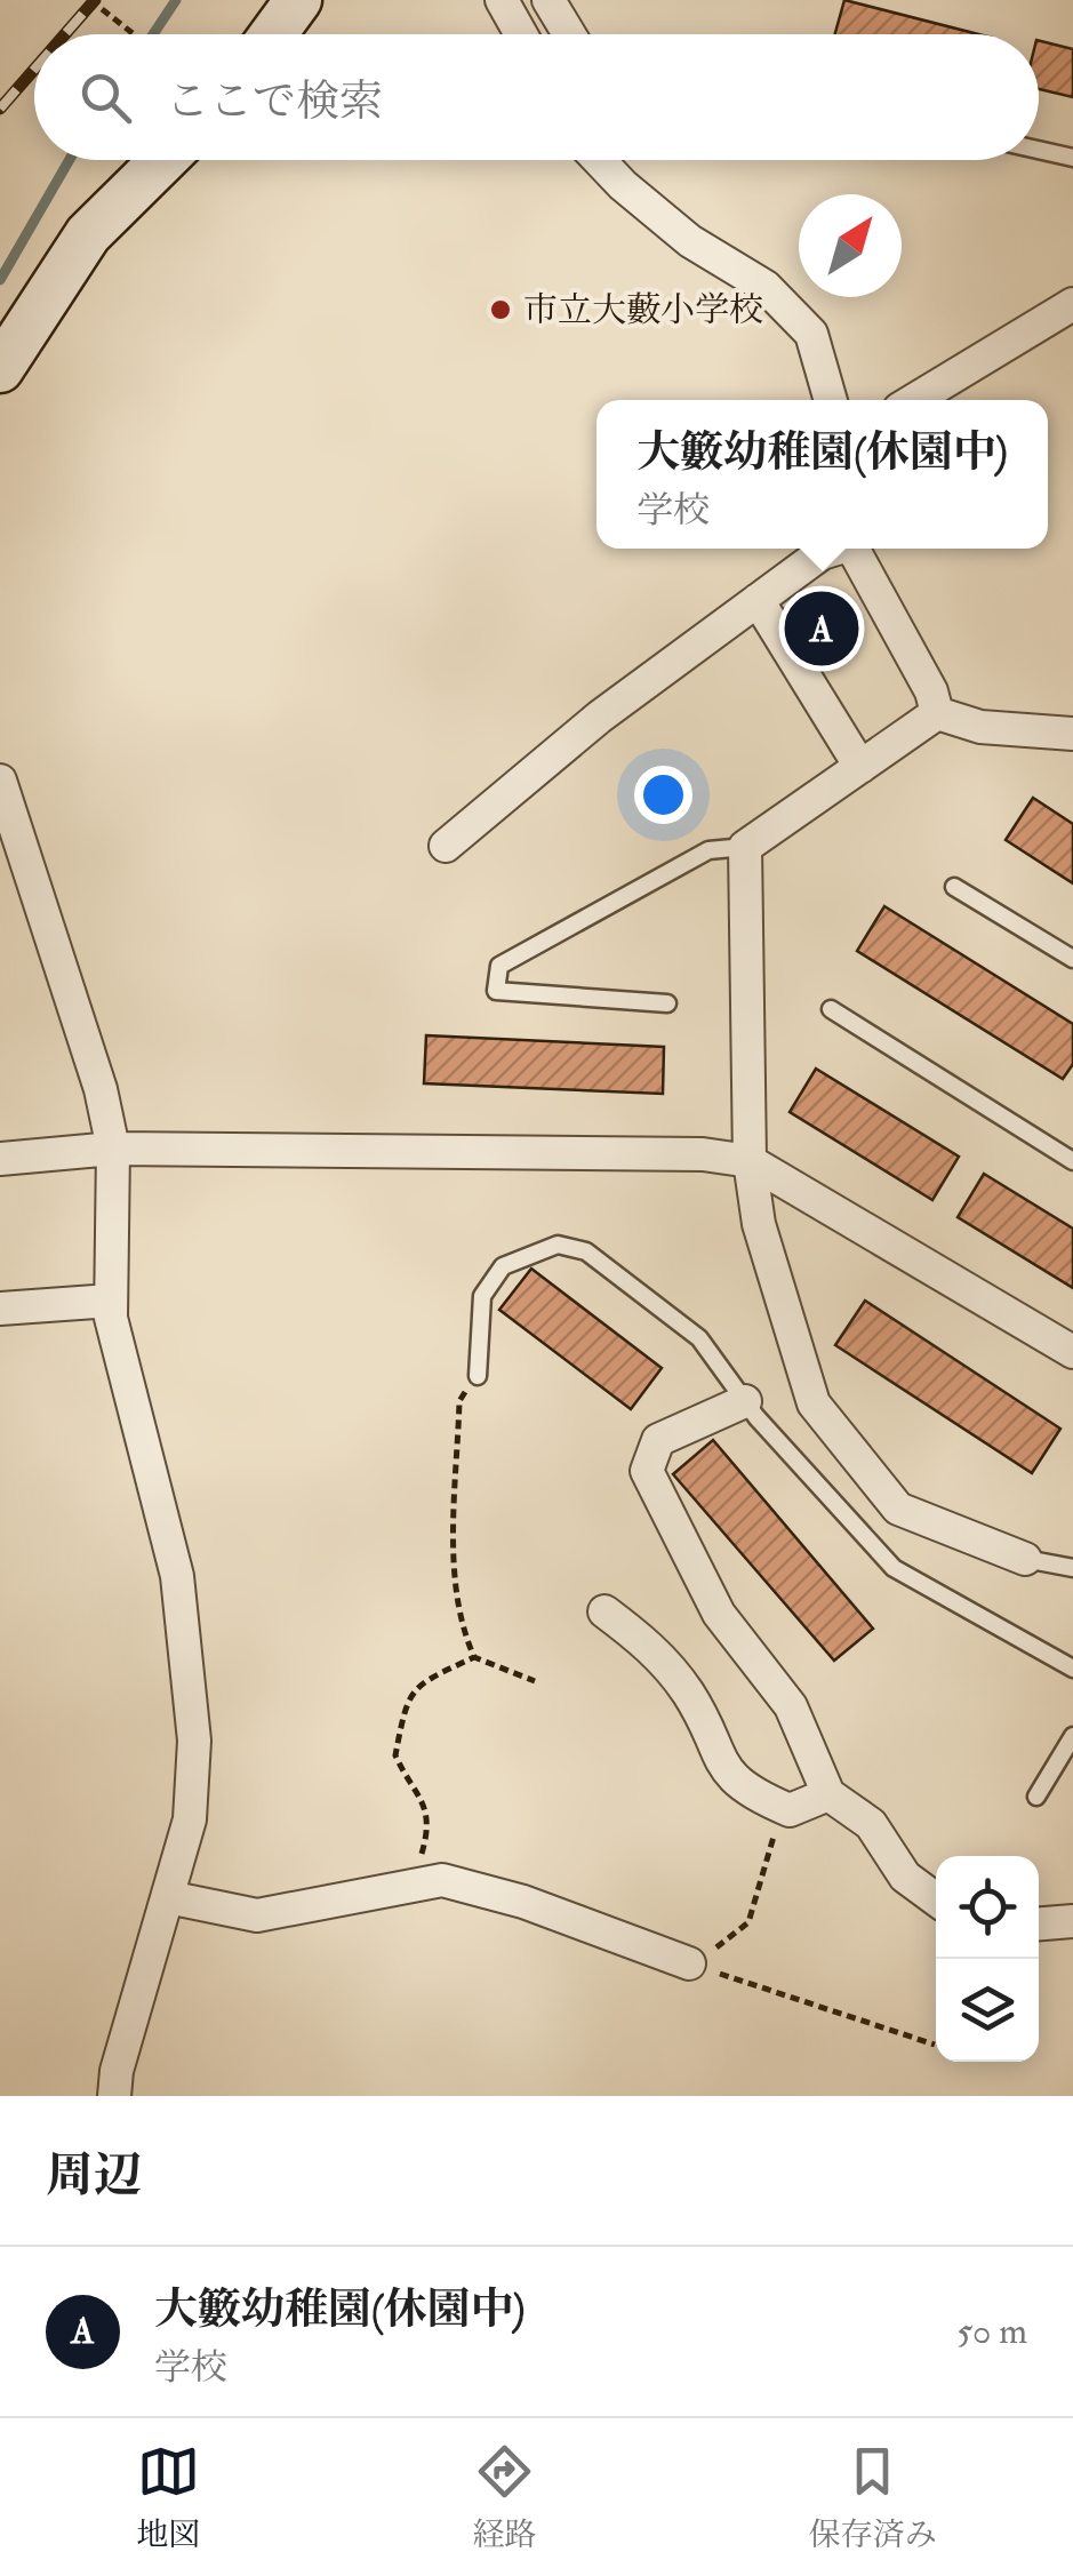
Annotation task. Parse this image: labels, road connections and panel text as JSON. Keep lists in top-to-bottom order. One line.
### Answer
{"places":["市立大藪小学校"],"north":"top right","page":{"search":"ここで検索","popup":["大籔幼稚園(休園中)","学校"],"pins":"A","heading":"周辺","list":[{"mark":"A","name":"大籔幼稚園(休園中)","note":"学校","value":"50 m"}],"nav":["地図","経路","保存済み"]}}
